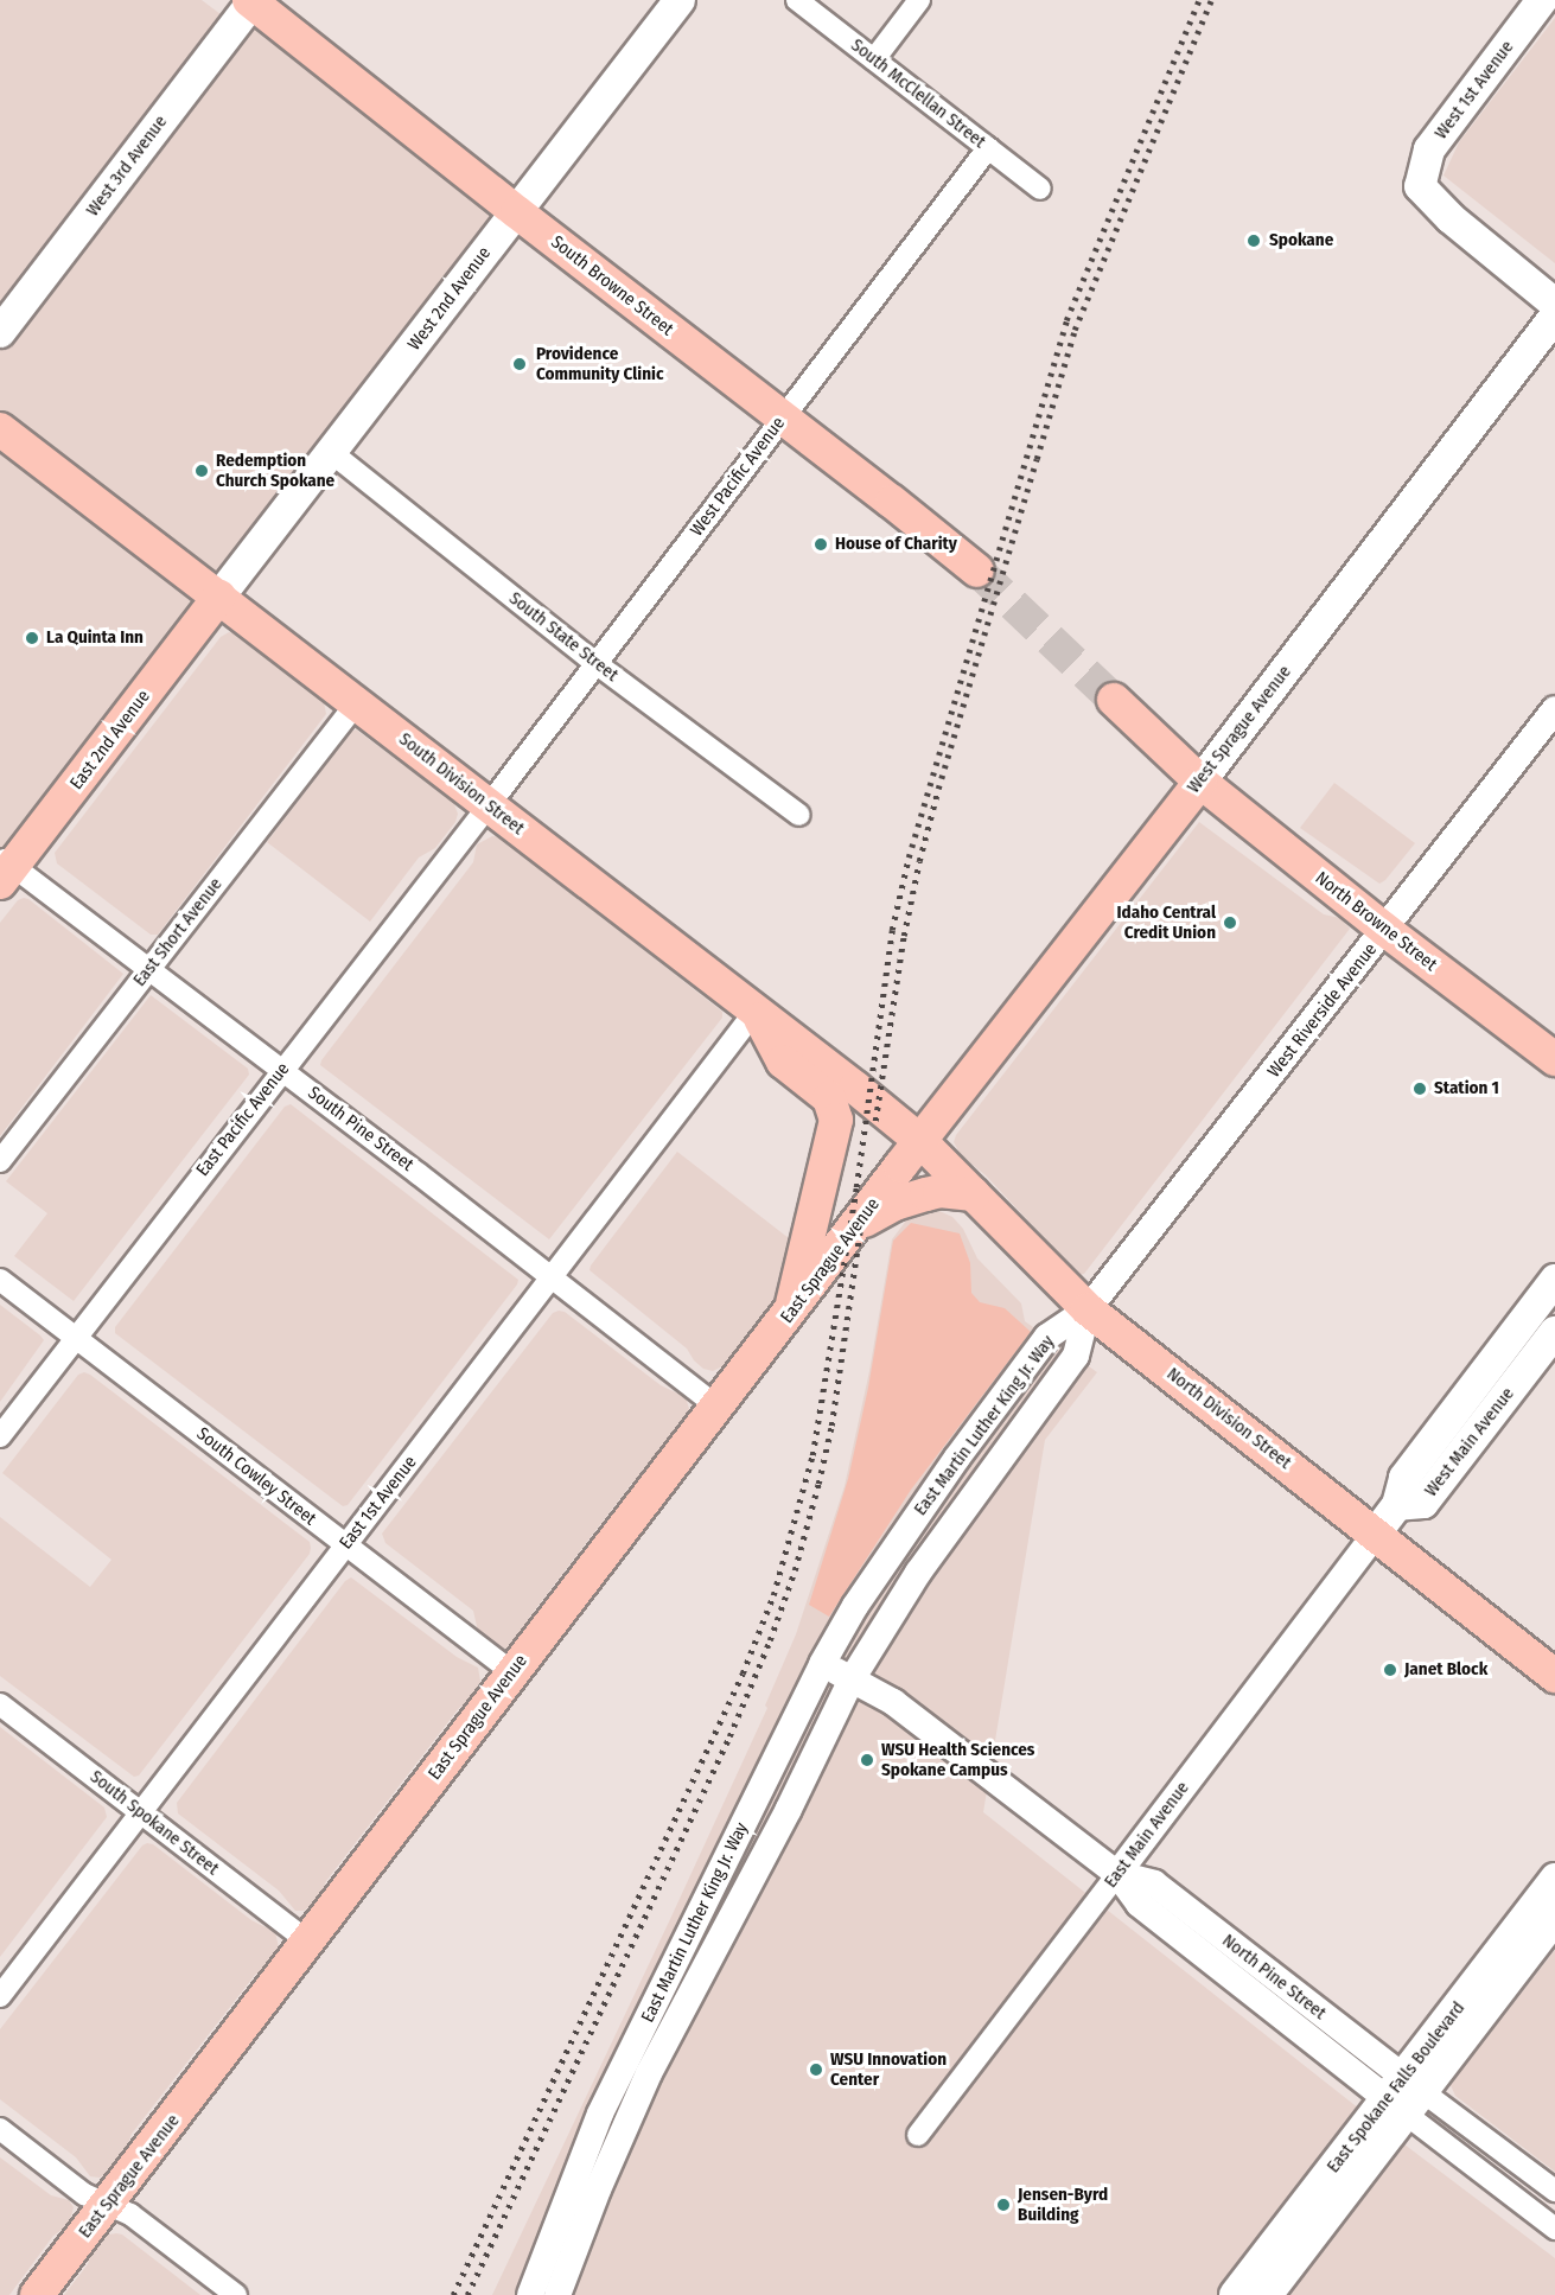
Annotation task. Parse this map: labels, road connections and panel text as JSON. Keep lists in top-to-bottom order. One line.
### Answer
{"streets":{"main road":["West 1st Avenue","West 3rd Avenue","South Browne Street","West 2nd Avenue","West Sprague Avenue","East 2nd Avenue","South Division Street","North Browne Street","East Sprague Avenue","North Division Street","West Main Avenue","East Spokane Falls Boulevard"],"street":["South McClellan Street","West Pacific Avenue","South State Street","East Short Avenue","West Riverside Avenue","East Pacific Avenue","South Pine Street","East Martin Luther King Jr. Way","South Cowley Street","East 1st Avenue","South Spokane Street","East Main Avenue","North Pine Street"]},"crossings":[["South McClellan Street","West Pacific Avenue"],["West 3rd Avenue","South Browne Street"],["South Browne Street","West 2nd Avenue"],["South Browne Street","West Pacific Avenue"],["West 2nd Avenue","South State Street"],["West 2nd Avenue","East 2nd Avenue"],["West 2nd Avenue","South Division Street"],["West Pacific Avenue","South State Street"],["West Pacific Avenue","South Division Street"],["West Pacific Avenue","East Pacific Avenue"],["West Sprague Avenue","South Division Street"],["West Sprague Avenue","North Browne Street"],["West Sprague Avenue","East Sprague Avenue"],["West Sprague Avenue","North Division Street"],["East 2nd Avenue","South Division Street"],["East 2nd Avenue","South Pine Street"],["South Division Street","East Short Avenue"],["South Division Street","East Pacific Avenue"],["South Division Street","East Sprague Avenue"],["South Division Street","North Division Street"],["South Division Street","East 1st Avenue"],["North Browne Street","West Riverside Avenue"],["East Short Avenue","South Pine Street"],["West Riverside Avenue","North Division Street"],["West Riverside Avenue","East Martin Luther King Jr. Way"],["East Pacific Avenue","South Pine Street"],["East Pacific Avenue","South Cowley Street"],["South Pine Street","East Sprague Avenue"],["South Pine Street","East 1st Avenue"],["East Sprague Avenue","North Division Street"],["East Sprague Avenue","South Cowley Street"],["East Sprague Avenue","South Spokane Street"],["North Division Street","East Martin Luther King Jr. Way"],["North Division Street","East Main Avenue"],["East Martin Luther King Jr. Way","North Pine Street"],["South Cowley Street","East 1st Avenue"],["East 1st Avenue","South Spokane Street"],["East Main Avenue","North Pine Street"],["North Pine Street","East Spokane Falls Boulevard"]],"places":["Spokane","Providence Community Clinic","Redemption Church Spokane","House of Charity","La Quinta Inn","Idaho Central Credit Union","Station 1","Janet Block","WSU Health Sciences Spokane Campus","WSU Innovation Center","Jensen-Byrd Building"]}
